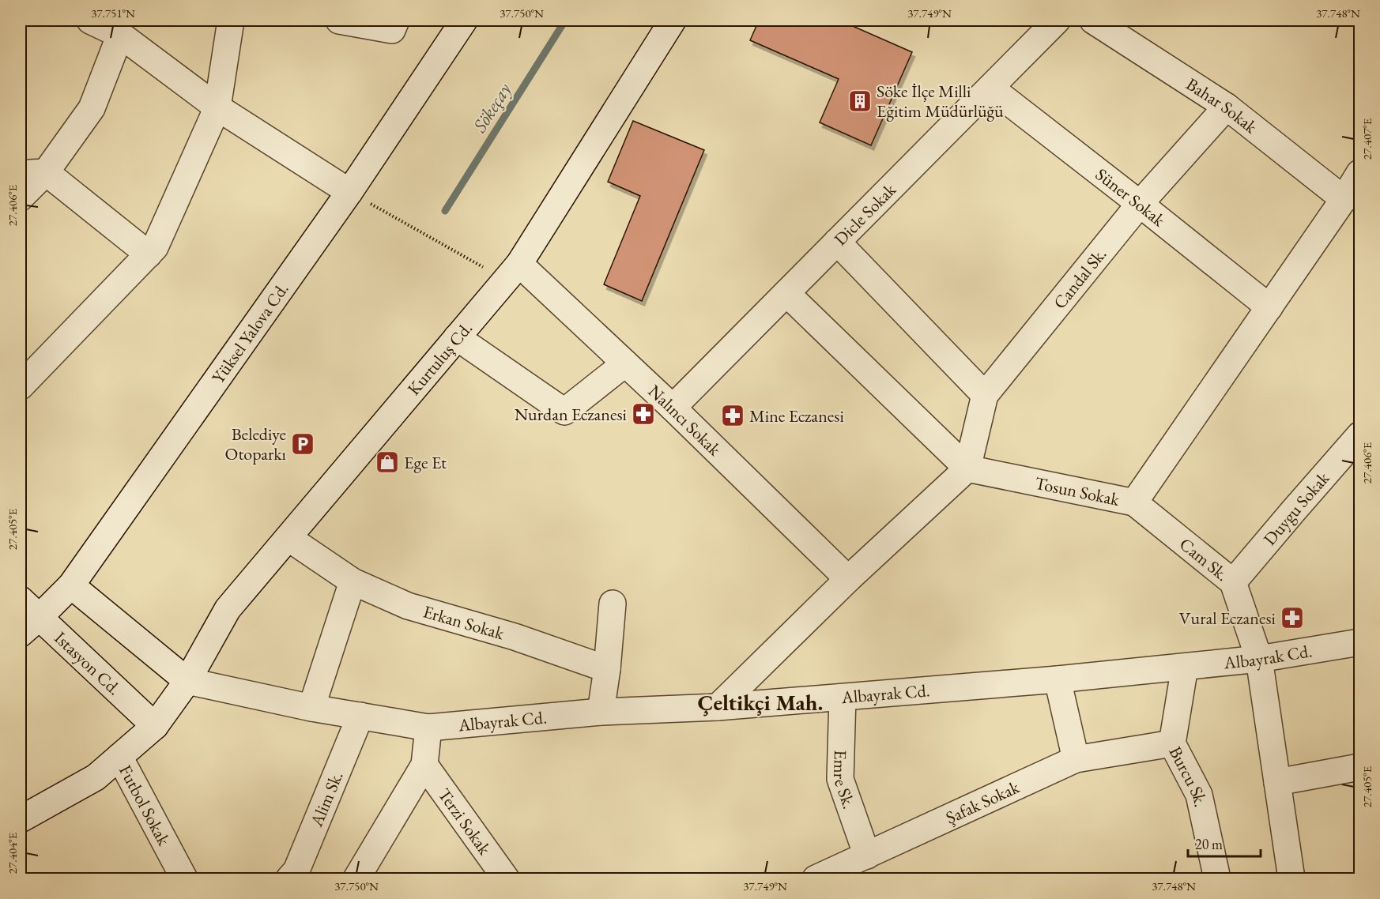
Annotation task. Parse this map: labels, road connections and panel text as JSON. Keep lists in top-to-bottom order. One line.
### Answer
{"streets":{"street":["Bahar Sokak","Süner Sokak","Dicle Sokak","Candal Sk.","Yüksel Yalova Cd.","Kurtuluş Cd.","Nalıncı Sokak","Tosun Sokak","Duygu Sokak","Cam Sk.","Erkan Sokak","Albayrak Cd.","Istasyon Cd.","Emre Sk.","Burcu Sk.","Alim Sk.","Şafak Sokak","Futbol Sokak","Terzi Sokak"]},"crossings":[["Bahar Sokak","Candal Sk."],["Bahar Sokak","Tosun Sokak"],["Süner Sokak","Dicle Sokak"],["Süner Sokak","Candal Sk."],["Süner Sokak","Tosun Sokak"],["Dicle Sokak","Nalıncı Sokak"],["Candal Sk.","Tosun Sokak"],["Yüksel Yalova Cd.","Istasyon Cd."],["Kurtuluş Cd.","Nalıncı Sokak"],["Kurtuluş Cd.","Erkan Sokak"],["Kurtuluş Cd.","Albayrak Cd."],["Kurtuluş Cd.","Istasyon Cd."],["Kurtuluş Cd.","Futbol Sokak"],["Tosun Sokak","Cam Sk."],["Duygu Sokak","Cam Sk."],["Cam Sk.","Albayrak Cd."],["Albayrak Cd.","Emre Sk."],["Albayrak Cd.","Alim Sk."],["Emre Sk.","Şafak Sokak"],["Burcu Sk.","Şafak Sokak"]],"districts":["Çeltikçi Mah."],"water":["Sökeçay"],"places":{"building":["Söke İlçe Milli Eğitim Müdürlüğü"],"pharmacy":["Nurdan Eczanesi","Mine Eczanesi","Vural Eczanesi"],"parking":["Belediye Otoparkı"],"shop":["Ege Et"]},"scale_bar":"20 m","coordinates":["37.751°N","37.750°N","37.749°N","37.748°N","27.407°E","27.406°E","27.405°E","27.404°E"]}
